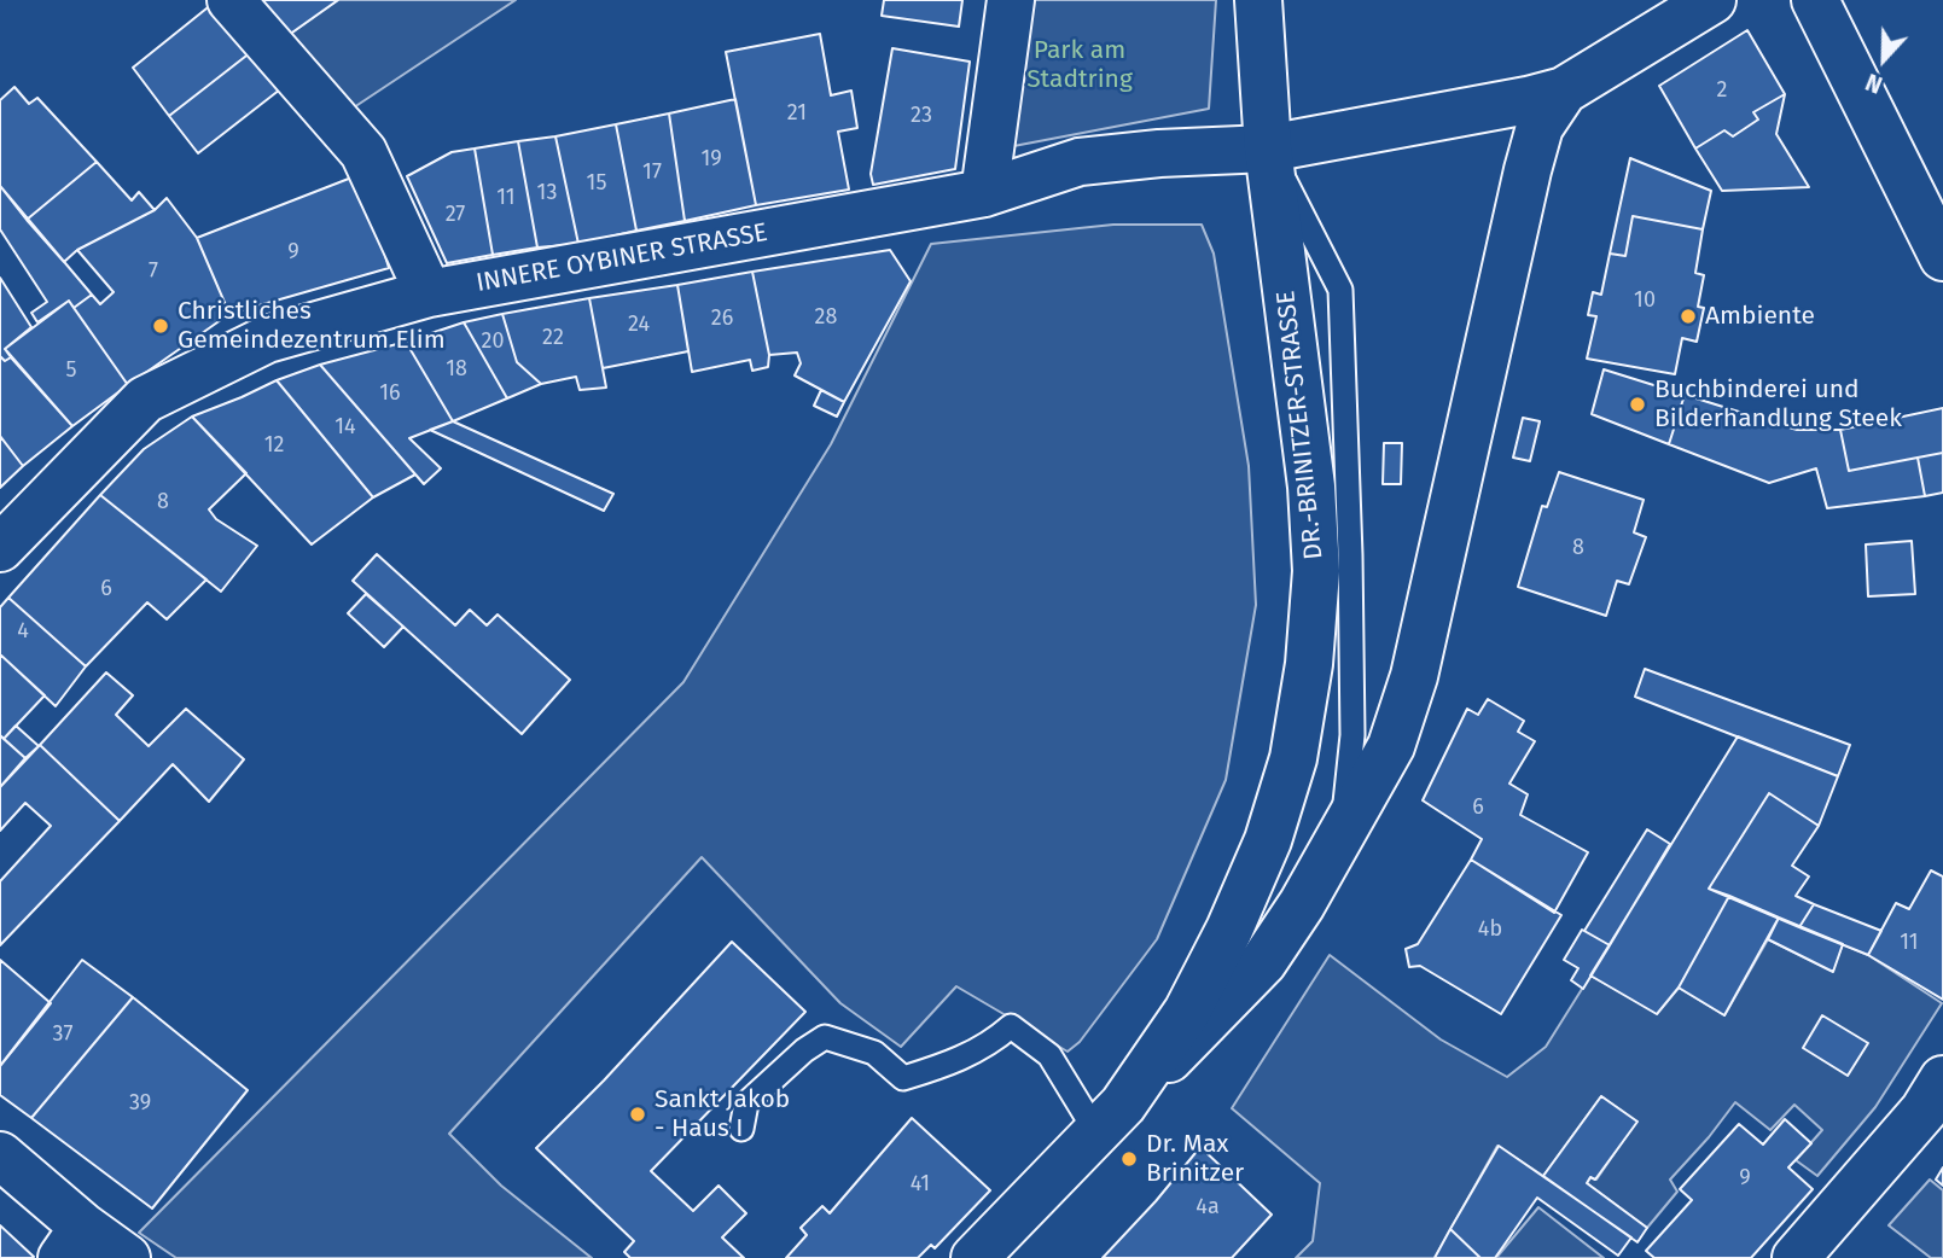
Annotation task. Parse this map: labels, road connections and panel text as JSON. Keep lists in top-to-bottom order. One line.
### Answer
{"streets":{"main road":["INNERE OYBINER STRASSE","DR.-BRINITZER-STRASSE"]},"crossings":[["INNERE OYBINER STRASSE","DR.-BRINITZER-STRASSE"]],"parks":["Park am Stadtring"],"places":["Ambiente","Christliches Gemeindezentrum Elim","Buchbinderei und Bilderhandlung Steek","Sankt Jakob - Haus I","Dr. Max Brinitzer"],"house_numbers":["2","21","23","19","17","15","13","11","27","9","7","10","28","26","24","22","20","18","5","16","14","12","8","8","6","4","6","4b","11","37","39","9","41","4a"],"north":"bottom"}
